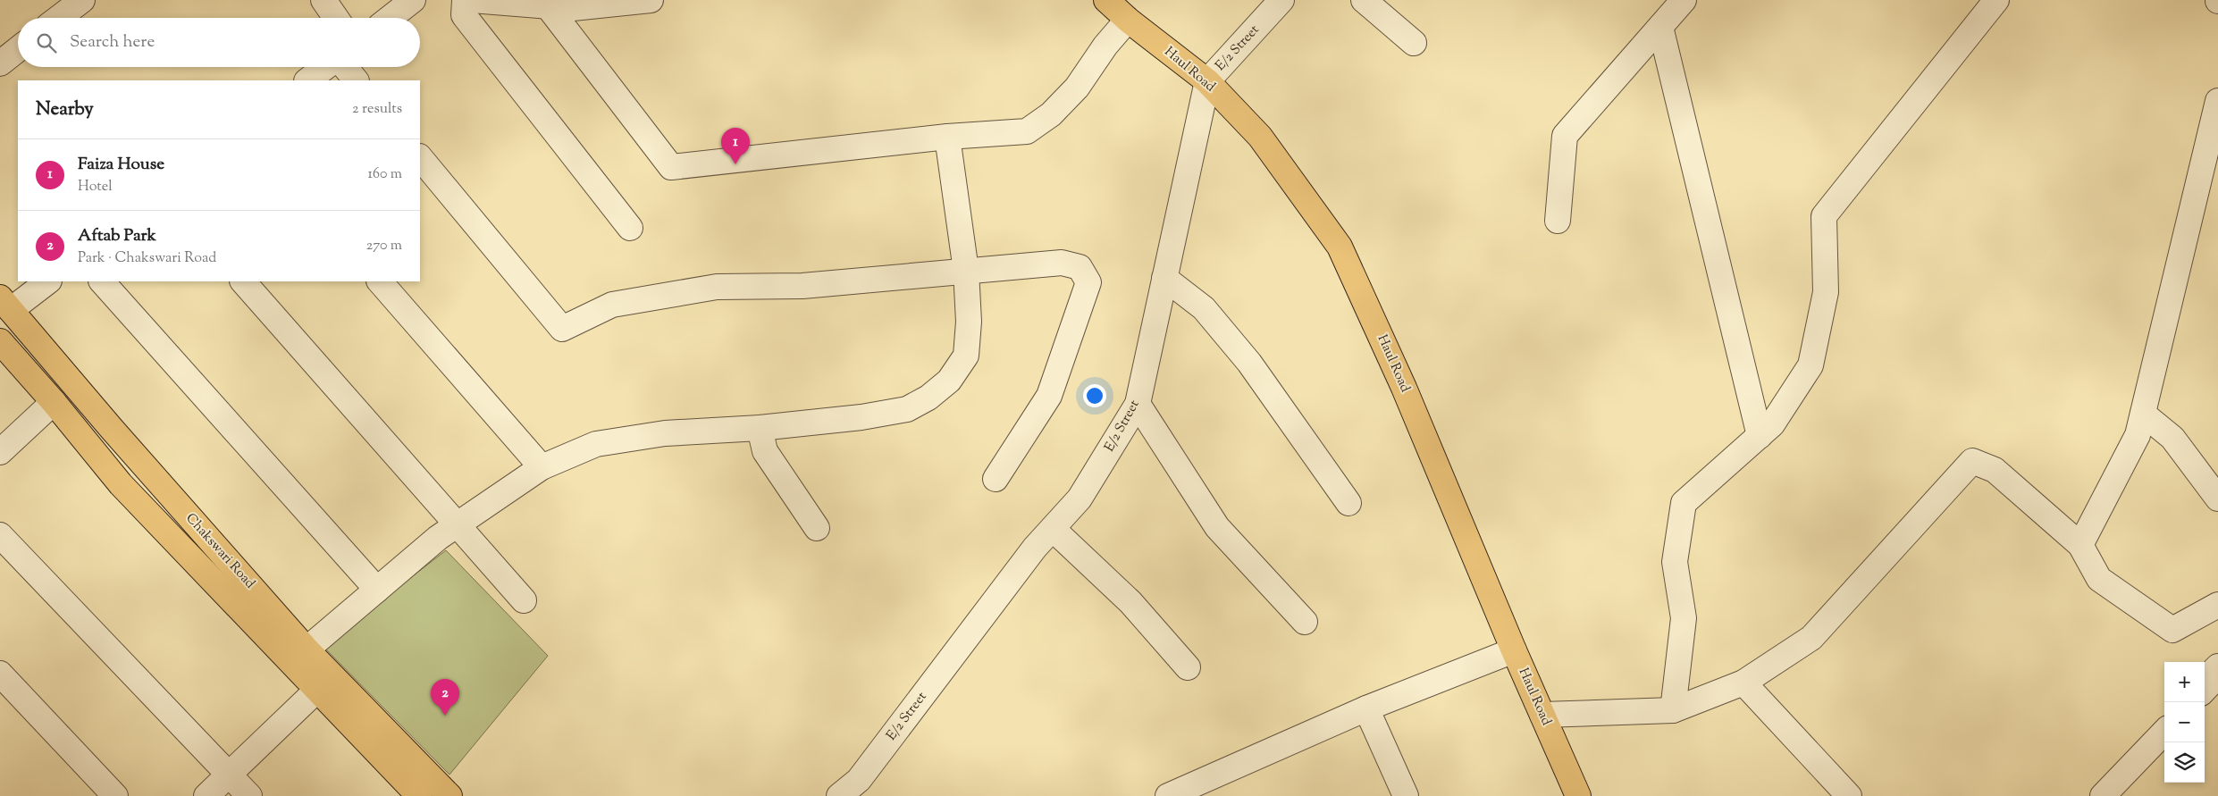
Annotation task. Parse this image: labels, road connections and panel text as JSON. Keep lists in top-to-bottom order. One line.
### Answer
{"streets":{"main road":["Haul Road","Chakswari Road"],"street":["E/2 Street"]},"crossings":[["E/2 Street","Haul Road"]],"page":{"search":"Search here","heading":["Nearby","2 results"],"pins":["1","2"],"list":[{"mark":"1","name":"Faiza House","note":"Hotel","value":"160 m"},{"mark":"2","name":"Aftab Park","note":"Park · Chakswari Road","value":"270 m"}],"map_buttons":["+","−"]}}
